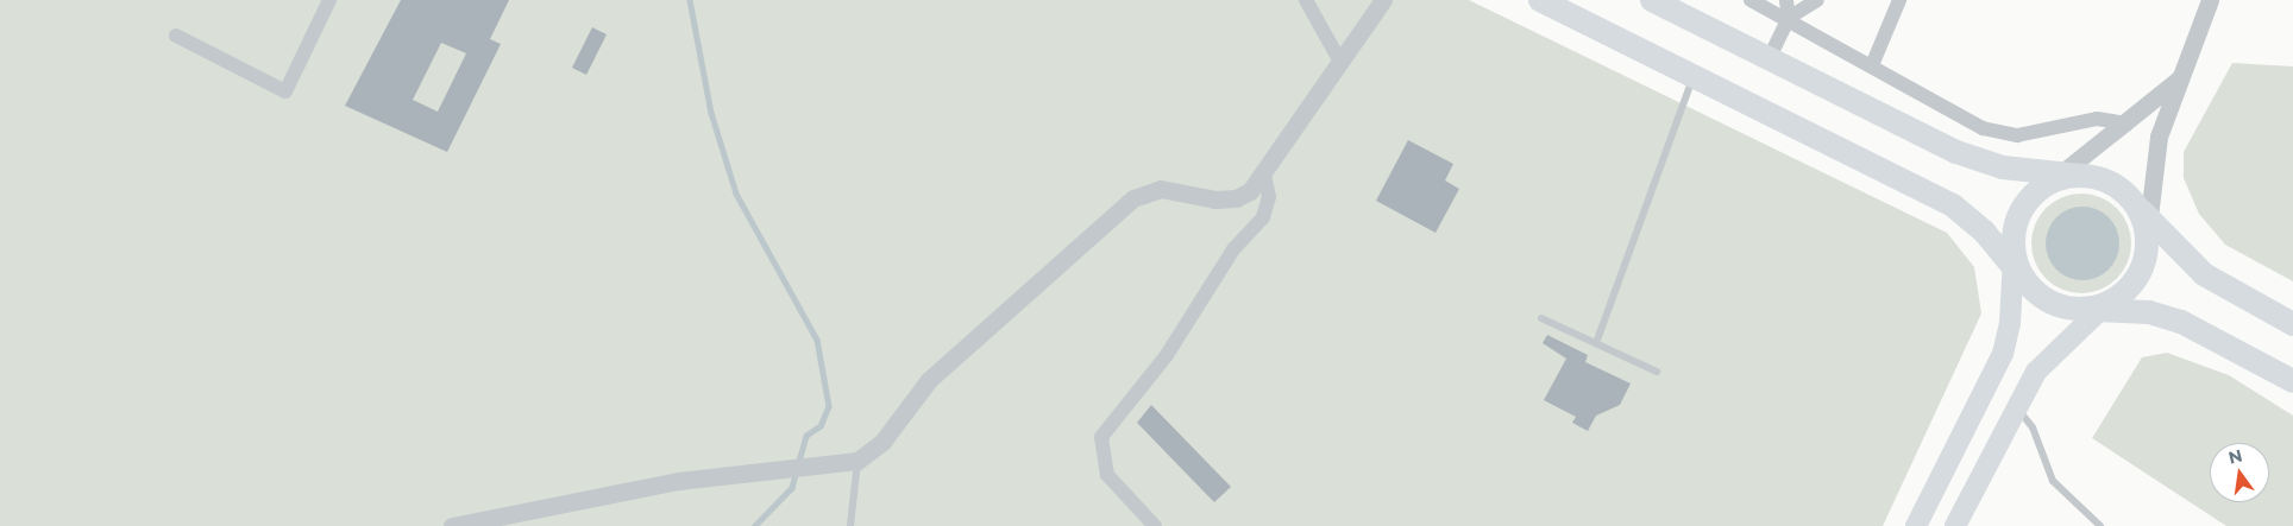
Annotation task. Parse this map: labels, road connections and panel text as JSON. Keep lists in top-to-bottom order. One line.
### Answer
{"north":"top"}
